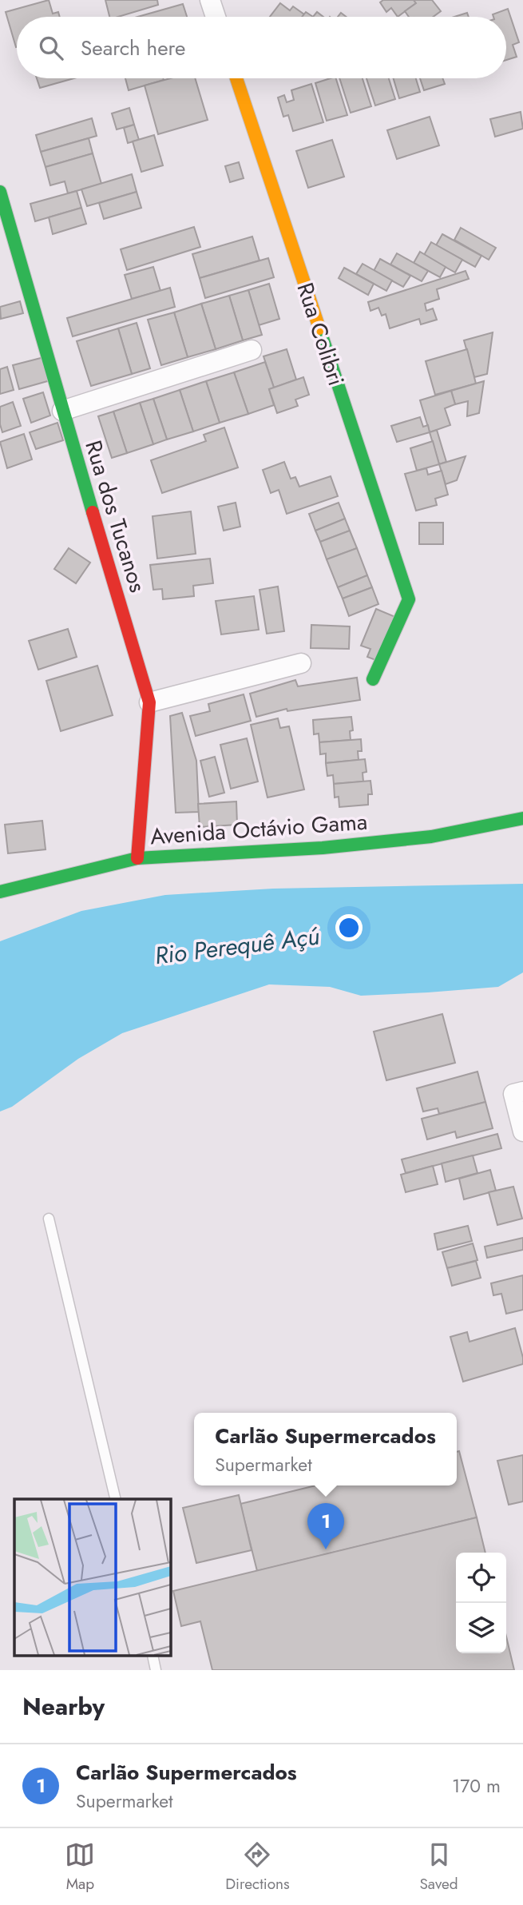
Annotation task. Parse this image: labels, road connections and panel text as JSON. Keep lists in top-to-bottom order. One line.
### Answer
{"streets":{"street":["Rua Colibri","Rua dos Tucanos","Avenida Octávio Gama"]},"crossings":[["Rua dos Tucanos","Avenida Octávio Gama"]],"water":["Rio Perequê Açú"],"page":{"search":"Search here","popup":["Carlão Supermercados","Supermarket"],"pins":"1","heading":"Nearby","list":[{"mark":"1","name":"Carlão Supermercados","note":"Supermarket","value":"170 m"}],"nav":["Map","Directions","Saved"]}}
